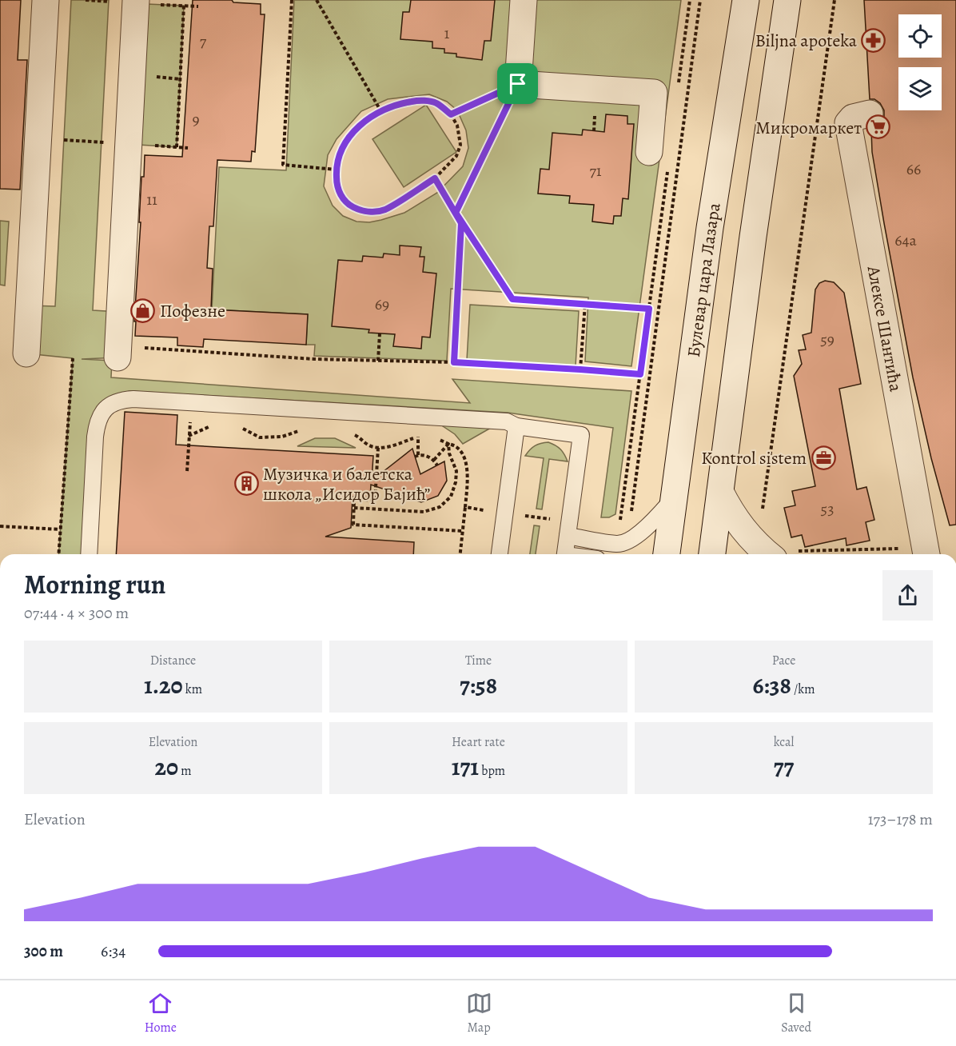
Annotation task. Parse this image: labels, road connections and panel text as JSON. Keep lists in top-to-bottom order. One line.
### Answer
{"streets":{"street":["Булевар цара Лазара","Алексе Шантића"]},"places":{"pharmacy":["Biljna apoteka"],"supermarket":["Микромаркет"],"shop":["Пофезне"],"office":["Kontrol sistem"],"building":["Музичка и балетска школа „Исидор Бајић”"]},"house_numbers":["1","7","9","66","71","11","64a","69","59","53"],"page":{"heading":["Morning run","07:44 · 4 × 300 m"],"stats":[["Distance","1.20 km"],["Time","7:58"],["Pace","6:38 /km"],["Elevation","20 m"],["Heart rate","171 bpm"],["kcal","77"]],"chart":["Elevation","173–178 m"],"list":[{"name":"300 m","note":"6:34"}],"tabs":["Home","Map","Saved"]}}
